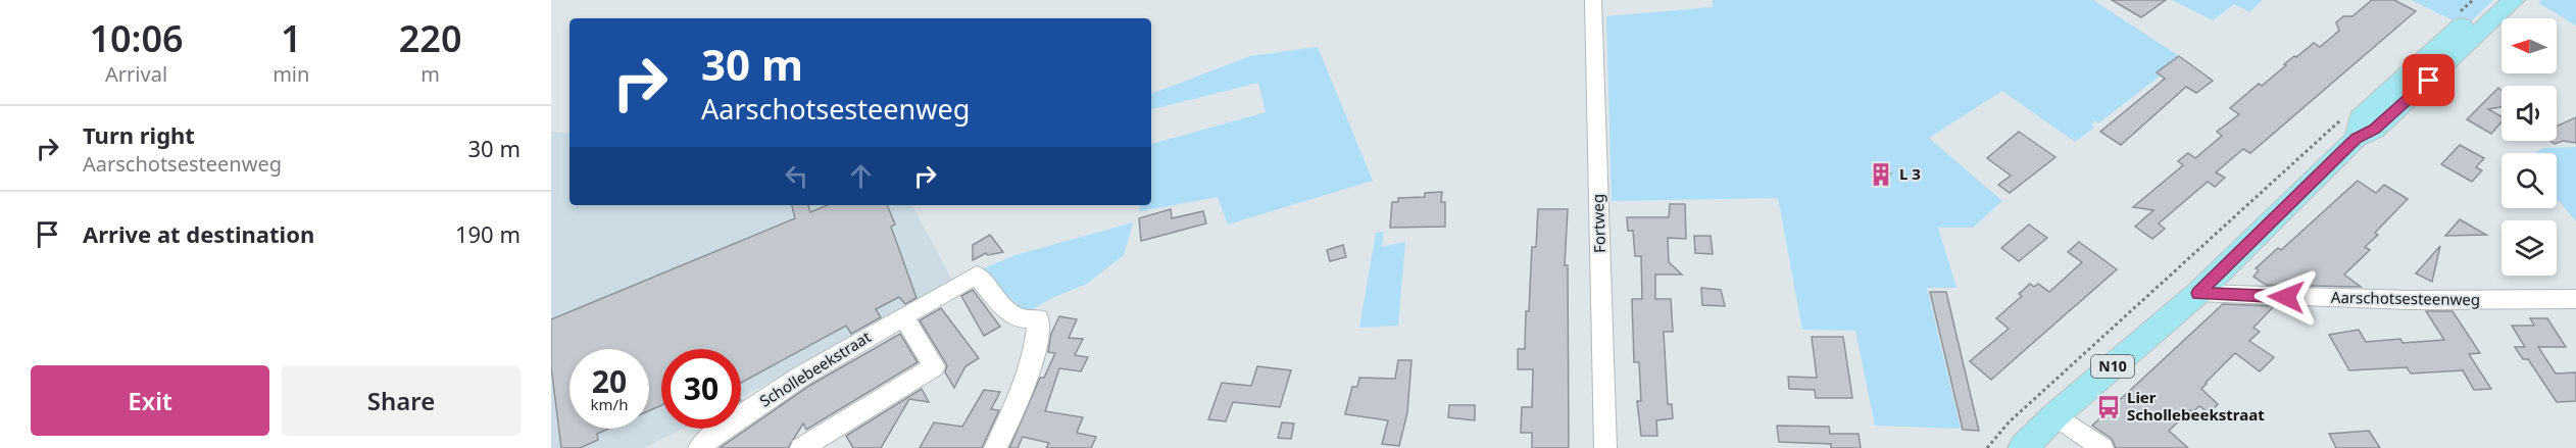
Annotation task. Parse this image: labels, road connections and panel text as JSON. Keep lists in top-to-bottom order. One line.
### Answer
{"streets":{"main road":["N10"],"street":["Fortweg","Aarschotsesteenweg","Schollebeekstraat"]},"crossings":[["Aarschotsesteenweg","N10"]],"places":{"building":["L 3"],"bus stop":["Lier Schollebeekstraat"]},"north":"left","page":{"eta":["10:06","Arrival","1","min","220","m"],"turn":["30 m","Aarschotsesteenweg"],"list":[{"name":"Turn right","note":"Aarschotsesteenweg","value":"30 m"},{"name":"Arrive at destination","value":"190 m"}],"speed":"20 km/h","limit":"30","buttons":["Exit","Share"]}}
